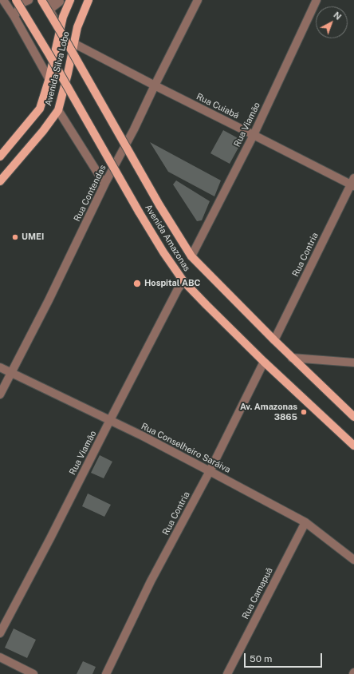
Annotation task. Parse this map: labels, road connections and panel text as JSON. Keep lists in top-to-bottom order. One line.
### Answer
{"streets":{"main road":["Avenida Silva Lobo","Avenida Amazonas"],"street":["Rua Cuiabá","Rua Viamão","Rua Contendas","Rua Contria","Rua Conselheiro Saráiva","Rua Camapuã"]},"crossings":[["Avenida Silva Lobo","Rua Cuiabá"],["Rua Cuiabá","Rua Viamão"],["Rua Cuiabá","Rua Contendas"],["Rua Cuiabá","Rua Contria"],["Rua Viamão","Avenida Amazonas"],["Rua Viamão","Rua Conselheiro Saráiva"],["Rua Contendas","Rua Conselheiro Saráiva"],["Avenida Amazonas","Rua Contria"],["Rua Contria","Rua Conselheiro Saráiva"],["Rua Conselheiro Saráiva","Rua Camapuã"]],"places":["UMEI","Hospital ABC","Av. Amazonas 3865"],"scale_bar":"50 m","north":"top right"}
